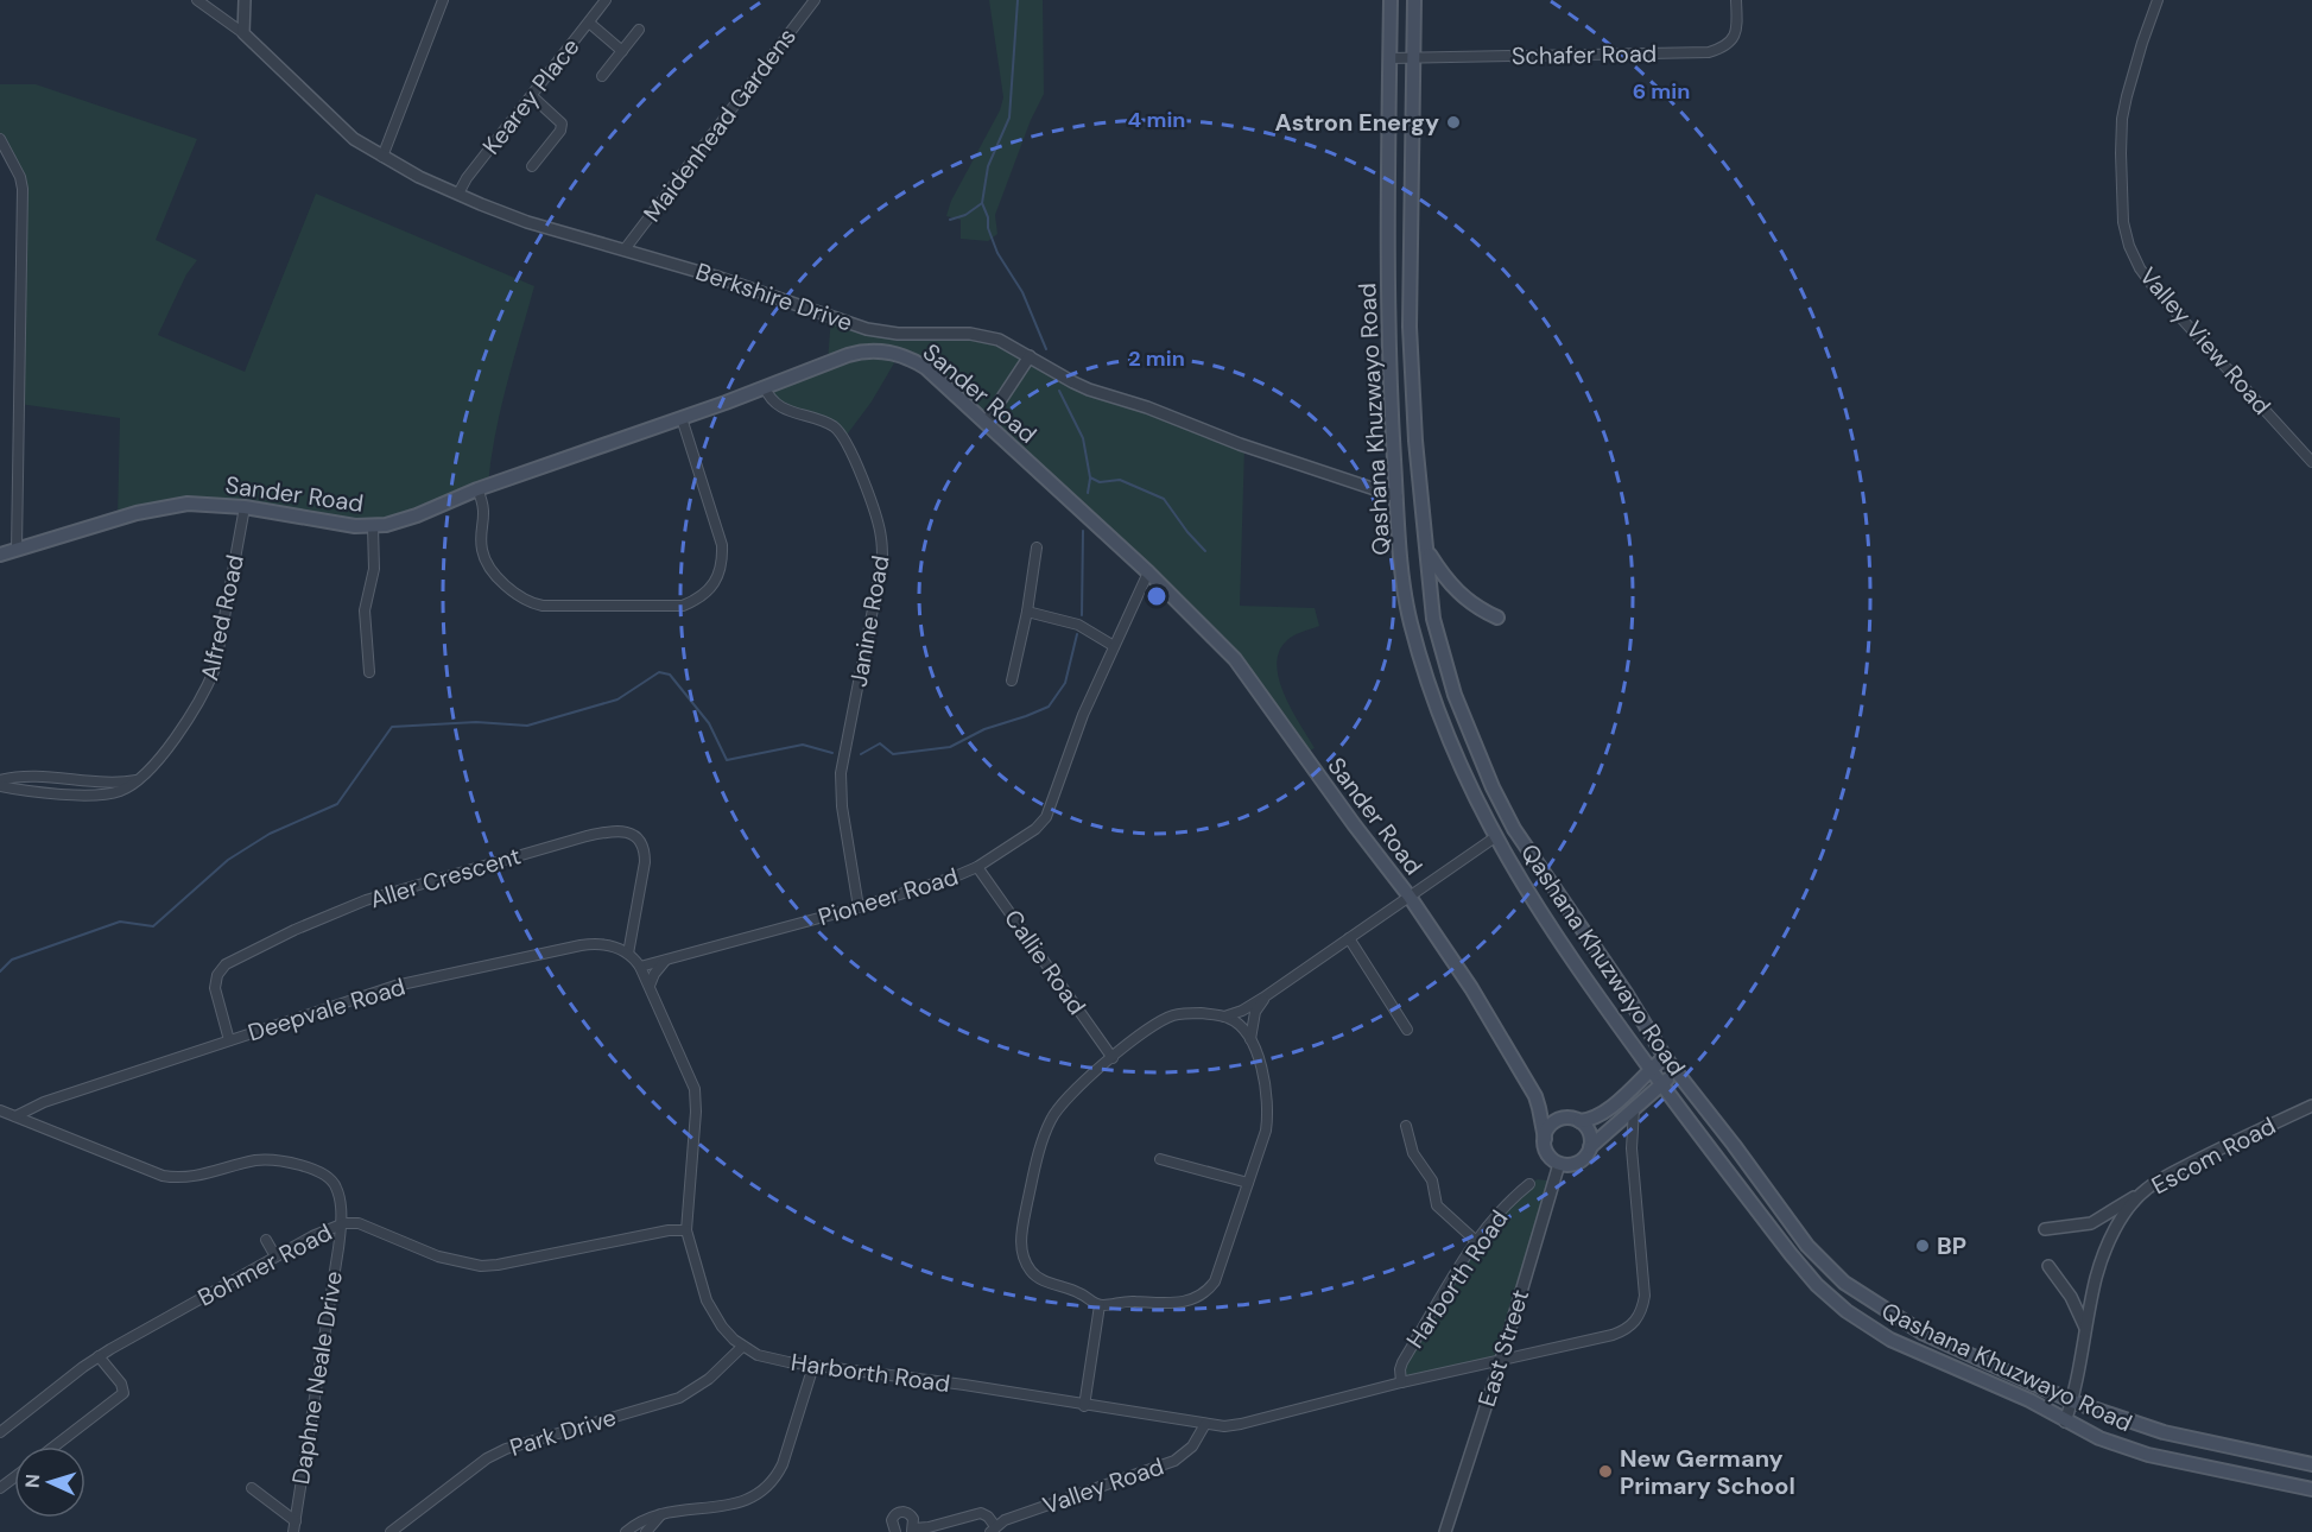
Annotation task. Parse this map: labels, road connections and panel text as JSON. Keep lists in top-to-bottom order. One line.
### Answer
{"streets":{"main road":["Sander Road","Qashana Khuzwayo Road"],"street":["Schafer Road","Kearey Place","Maidenhead Gardens","Berkshire Drive","Valley View Road","Alfred Road","Janine Road","Aller Crescent","Pioneer Road","Callie Road","Deepvale Road","Escom Road","Bohmer Road","Harborth Road","East Street","Daphne Neale Drive","Park Drive","Valley Road"]},"crossings":[["Schafer Road","Qashana Khuzwayo Road"],["Kearey Place","Berkshire Drive"],["Maidenhead Gardens","Berkshire Drive"],["Berkshire Drive","Qashana Khuzwayo Road"],["Sander Road","Alfred Road"],["Sander Road","Janine Road"],["Sander Road","Pioneer Road"],["Sander Road","East Street"],["Qashana Khuzwayo Road","Escom Road"],["Janine Road","Pioneer Road"],["Aller Crescent","Deepvale Road"],["Pioneer Road","Callie Road"],["Pioneer Road","Harborth Road"],["Bohmer Road","Harborth Road"],["Bohmer Road","Daphne Neale Drive"],["Harborth Road","East Street"],["Harborth Road","Park Drive"],["Harborth Road","Valley Road"]],"places":["Astron Energy","BP","New Germany Primary School"],"north":"left","rings":["6 min","4 min","2 min"]}
